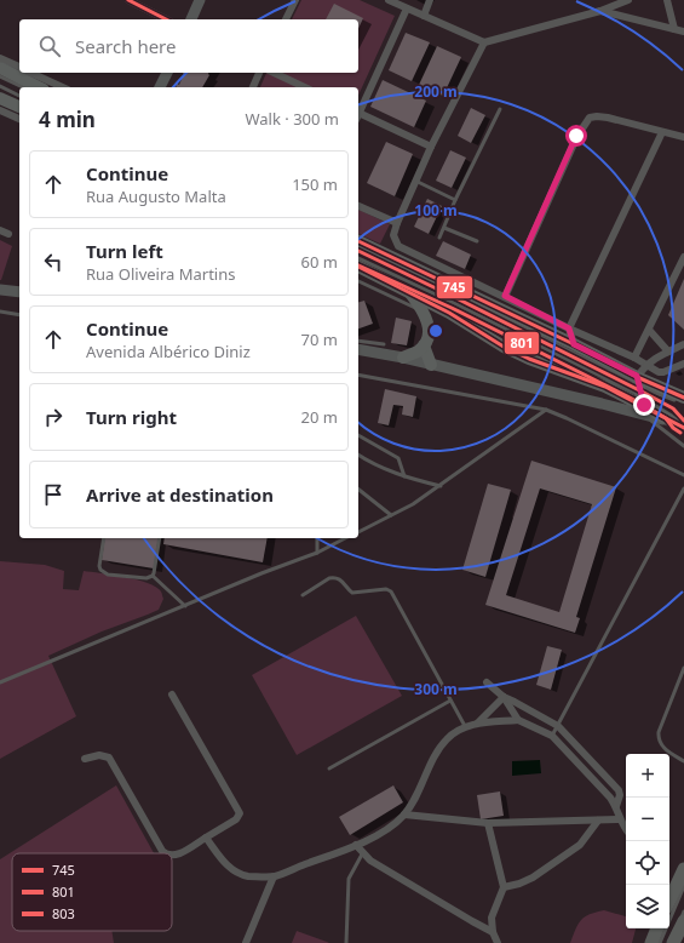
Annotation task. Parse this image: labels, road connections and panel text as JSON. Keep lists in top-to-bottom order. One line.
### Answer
{"lines":["transit line 745","transit line 803","transit line 801"],"legend":["745","801","803"],"page":{"search":"Search here","heading":["4 min","Walk · 300 m"],"list":[["Continue","Rua Augusto Malta","150 m"],["Turn left","Rua Oliveira Martins","60 m"],["Continue","Avenida Albérico Diniz","70 m"],["Turn right","20 m"],"Arrive at destination"],"map_buttons":["+","−"]},"rings":["200 m","100 m","300 m"]}
